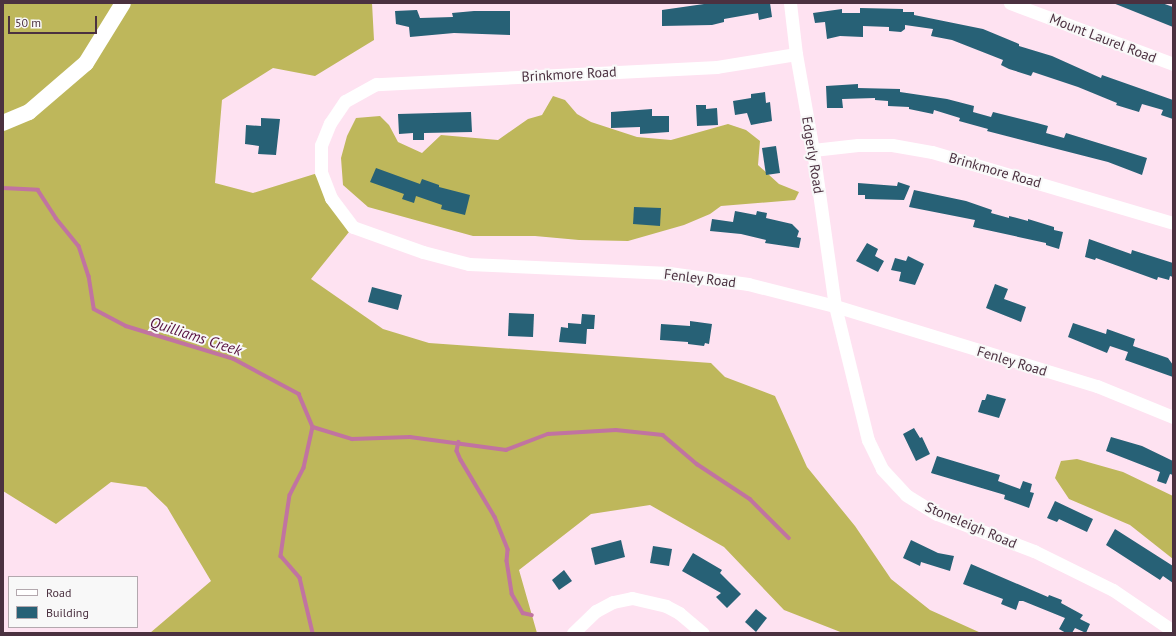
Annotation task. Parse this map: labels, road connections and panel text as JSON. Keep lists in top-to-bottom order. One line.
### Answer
{"streets":{"street":["Mount Laurel Road","Brinkmore Road","Edgerly Road","Fenley Road","Stoneleigh Road"]},"crossings":[["Brinkmore Road","Edgerly Road"],["Brinkmore Road","Fenley Road"],["Edgerly Road","Fenley Road"],["Edgerly Road","Stoneleigh Road"],["Fenley Road","Stoneleigh Road"]],"water":["Quilliams Creek"],"legend":["Road","Building"],"scale_bar":"50 m"}
